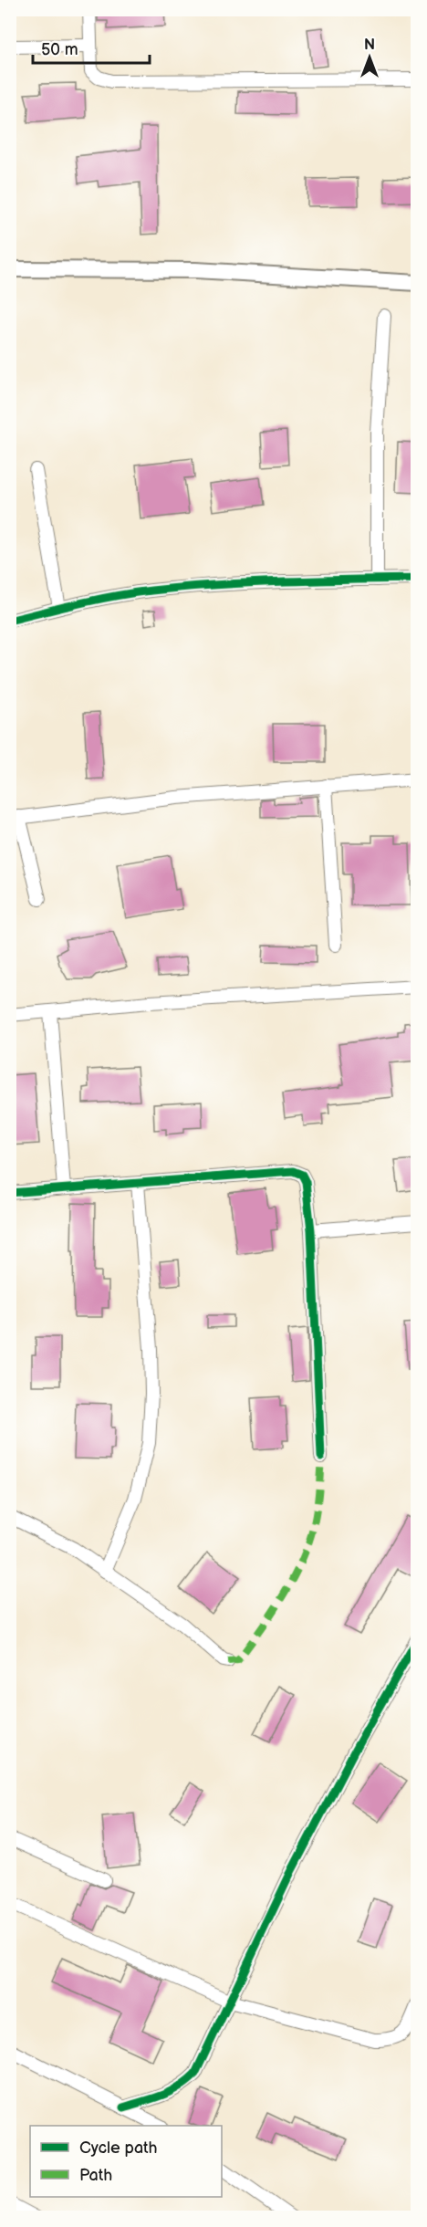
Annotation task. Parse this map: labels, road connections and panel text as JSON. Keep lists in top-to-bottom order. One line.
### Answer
{"legend":["Cycle path","Path"],"scale_bar":"50 m","north":"top"}
